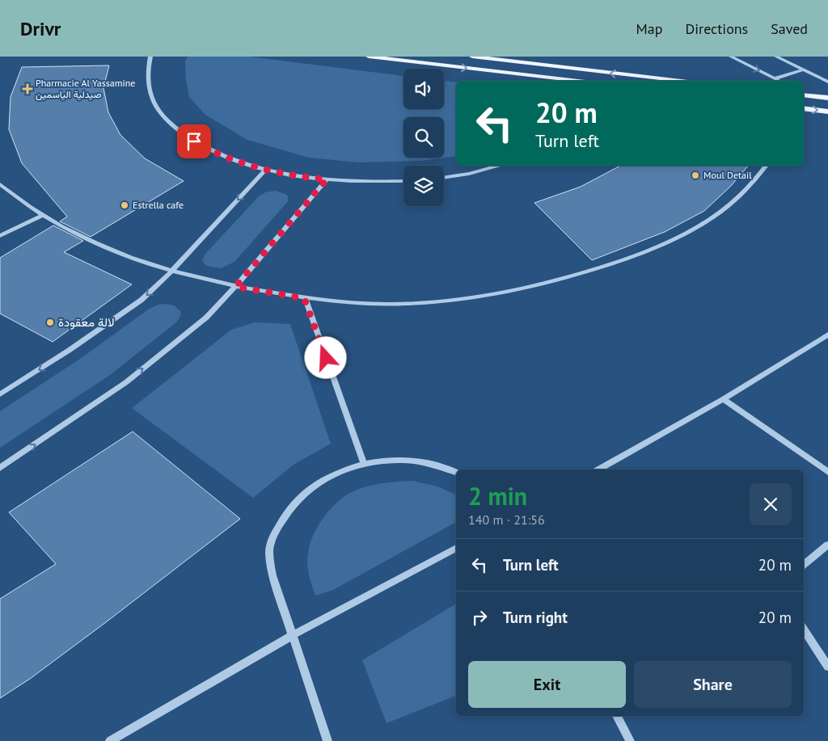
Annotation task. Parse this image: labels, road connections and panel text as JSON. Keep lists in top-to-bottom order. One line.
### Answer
{"places":{"health":["Pharmacie Al Yassamine صيدلية الياسمين"],"other":["Moul Detail","Estrella cafe","لالة معقودة"]},"page":{"header":"Drivr","nav":["Map","Directions","Saved"],"turn":["20 m","Turn left"],"heading":["2 min","140 m · 21:56"],"list":[{"name":"Turn left","value":"20 m"},{"name":"Turn right","value":"20 m"}],"buttons":["Exit","Share"]}}
